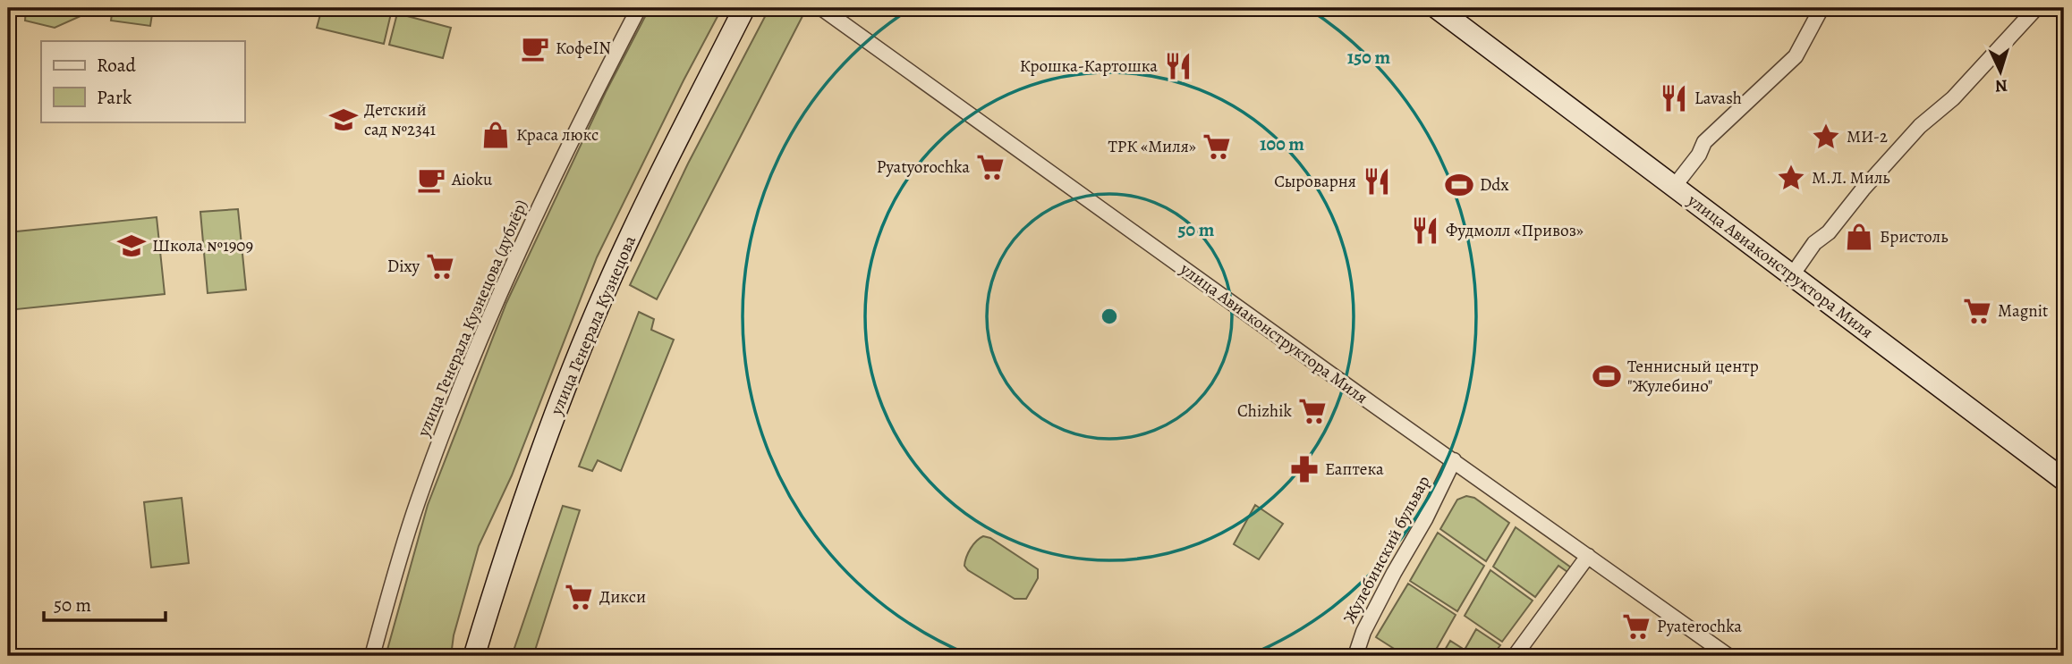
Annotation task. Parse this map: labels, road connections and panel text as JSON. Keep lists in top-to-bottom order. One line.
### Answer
{"streets":{"street":["улица Авиаконструктора Миля","улица Генерала Кузнецова (дублёр)","улица Генерала Кузнецова","Жулебинский бульвар"]},"crossings":[["улица Авиаконструктора Миля","Жулебинский бульвар"]],"places":{"cafe":["КофеIN","Aioku"],"restaurant":["Крошка-Картошка","Lavash","Сыроварня","Фудмолл «Привоз»"],"school or university":["Детский сад №2341","Школа №1909"],"shop":["Краса люкс","Бристоль"],"place":["МИ-2","М.Л. Миль"],"supermarket":["ТРК «Миля»","Pyatyorochka","Dixy","Magnit","Chizhik","Дикси","Pyaterochka"],"sports":["Ddx","Теннисный центр \"Жулебино\""],"pharmacy":["Еаптека"]},"legend":["Road","Park"],"scale_bar":"50 m","north":"bottom","rings":["150 m","100 m","50 m"]}
